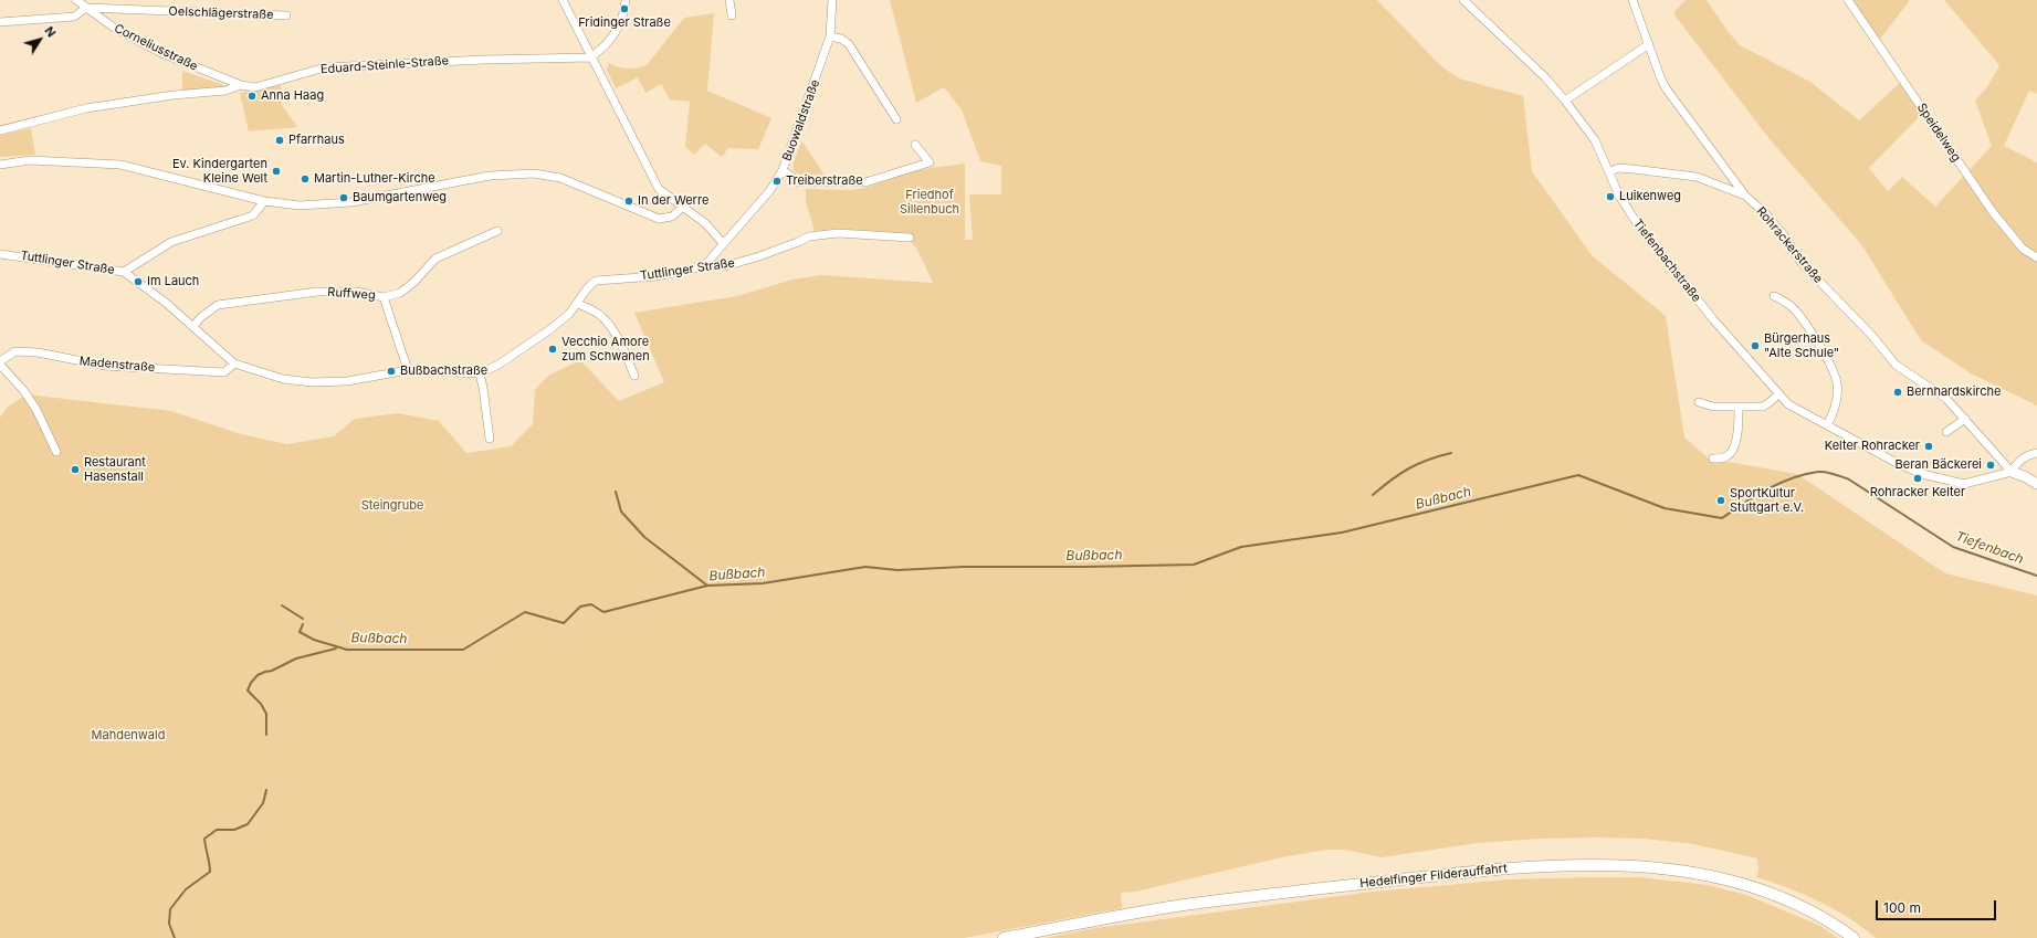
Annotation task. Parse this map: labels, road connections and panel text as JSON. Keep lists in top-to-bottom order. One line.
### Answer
{"streets":{"main road":["Hedelfinger Filderauffahrt"],"street":["Oelschlägerstraße","Corneliusstraße","Eduard-Steinle-Straße","Buowaldstraße","Speidelweg","Rohrackerstraße","Tiefenbachstraße","Tuttlinger Straße","Ruffweg","Madenstraße"]},"crossings":[["Oelschlägerstraße","Corneliusstraße"],["Corneliusstraße","Eduard-Steinle-Straße"],["Buowaldstraße","Tuttlinger Straße"],["Rohrackerstraße","Tiefenbachstraße"],["Tuttlinger Straße","Ruffweg"],["Tuttlinger Straße","Madenstraße"]],"water":["Bußbach","Tiefenbach"],"parks":["Friedhof Sillenbuch","Steingrube","Mahdenwald"],"places":["Fridinger Straße","Anna Haag","Pfarrhaus","Ev. Kindergarten Kleine Welt","Martin-Luther-Kirche","Treiberstraße","Luikenweg","Baumgartenweg","In der Werre","Im Lauch","Bürgerhaus \"Alte Schule\"","Vecchio Amore zum Schwanen","Bußbachstraße","Bernhardskirche","Kelter Rohracker","Beran Bäckerei","Restaurant Hasenstall","Rohracker Kelter","SportKultur Stuttgart e.V."],"scale_bar":"100 m","north":"top right"}
